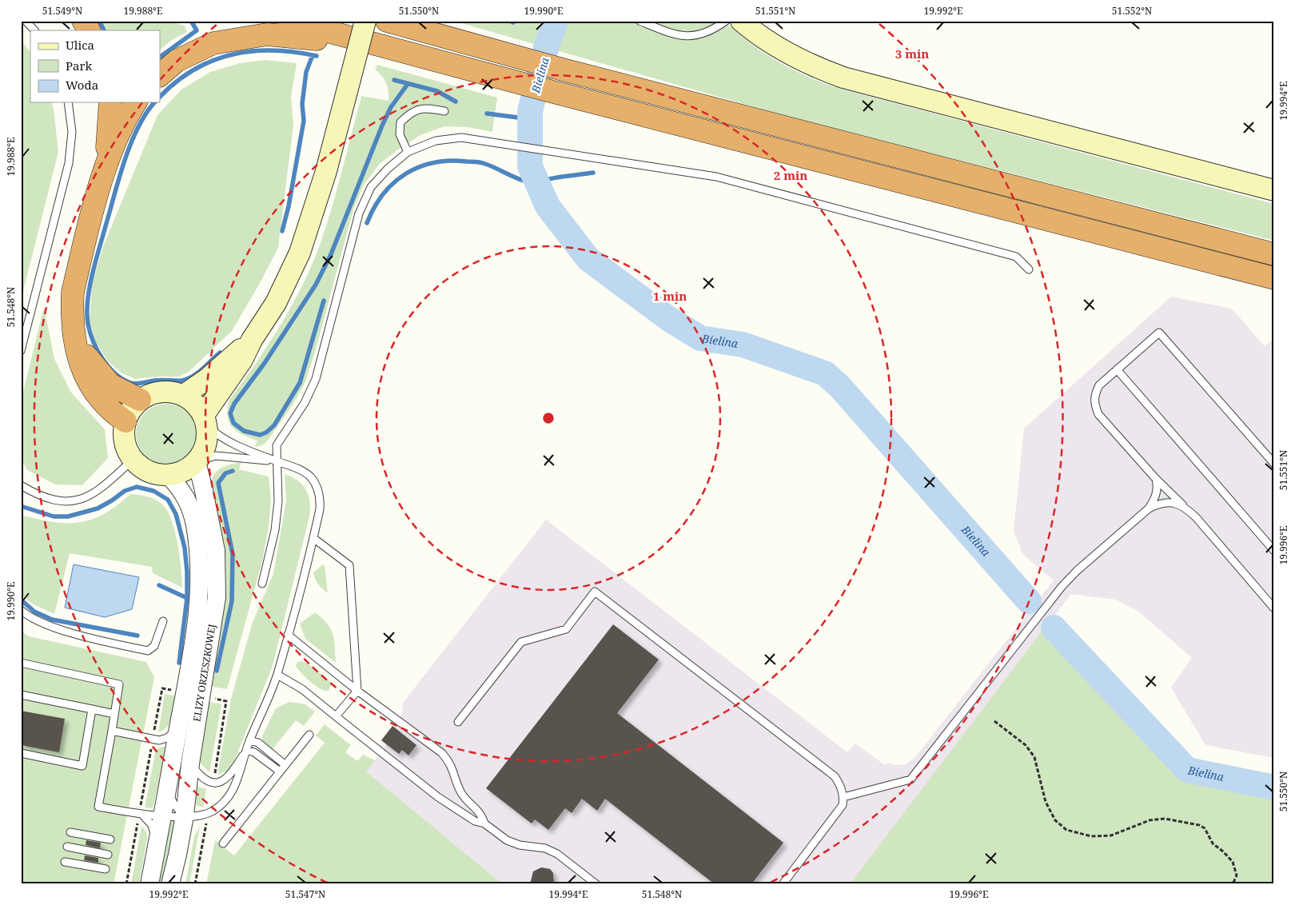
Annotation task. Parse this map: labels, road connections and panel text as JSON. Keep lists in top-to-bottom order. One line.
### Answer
{"streets":{"street":["ELIZY ORZESZKOWEJ"]},"water":["Bielina"],"legend":["Ulica","Park","Woda"],"coordinates":["51.549°N","19.988°E","51.550°N","19.990°E","51.551°N","19.992°E","51.552°N","19.994°E","51.548°N","19.996°E","51.547°N"],"rings":["3 min","2 min","1 min"]}
